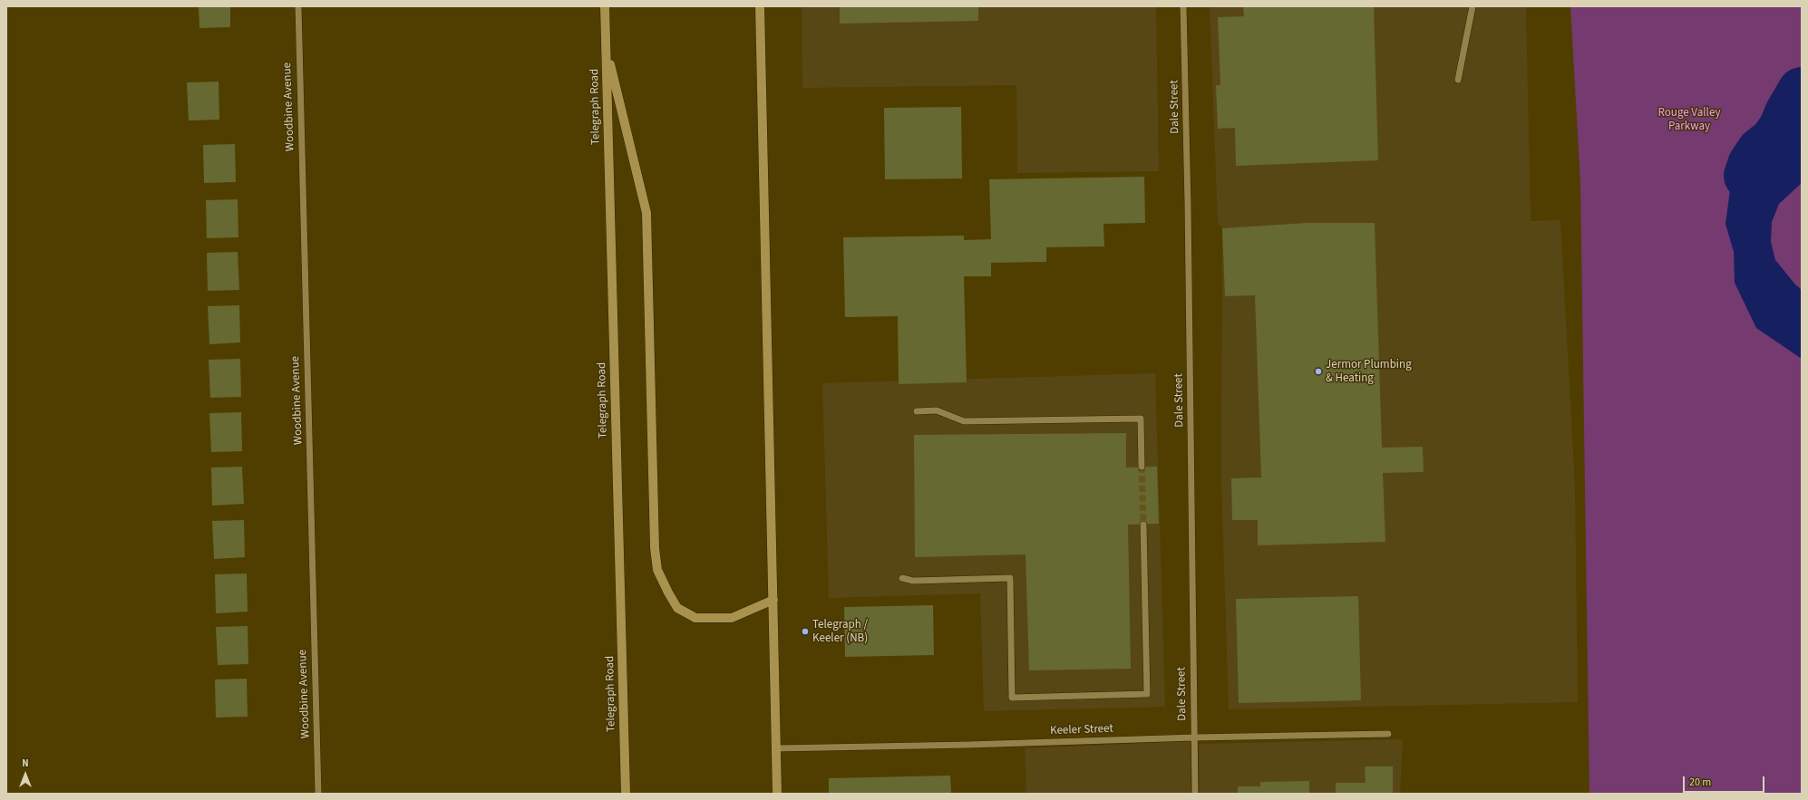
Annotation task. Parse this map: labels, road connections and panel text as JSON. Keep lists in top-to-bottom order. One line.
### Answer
{"streets":{"main road":["Telegraph Road"],"street":["Woodbine Avenue","Dale Street","Keeler Street"]},"crossings":[["Dale Street","Keeler Street"]],"parks":["Rouge Valley Parkway"],"places":["Jermor Plumbing & Heating","Telegraph / Keeler (NB)"],"scale_bar":"20 m","north":"top"}
